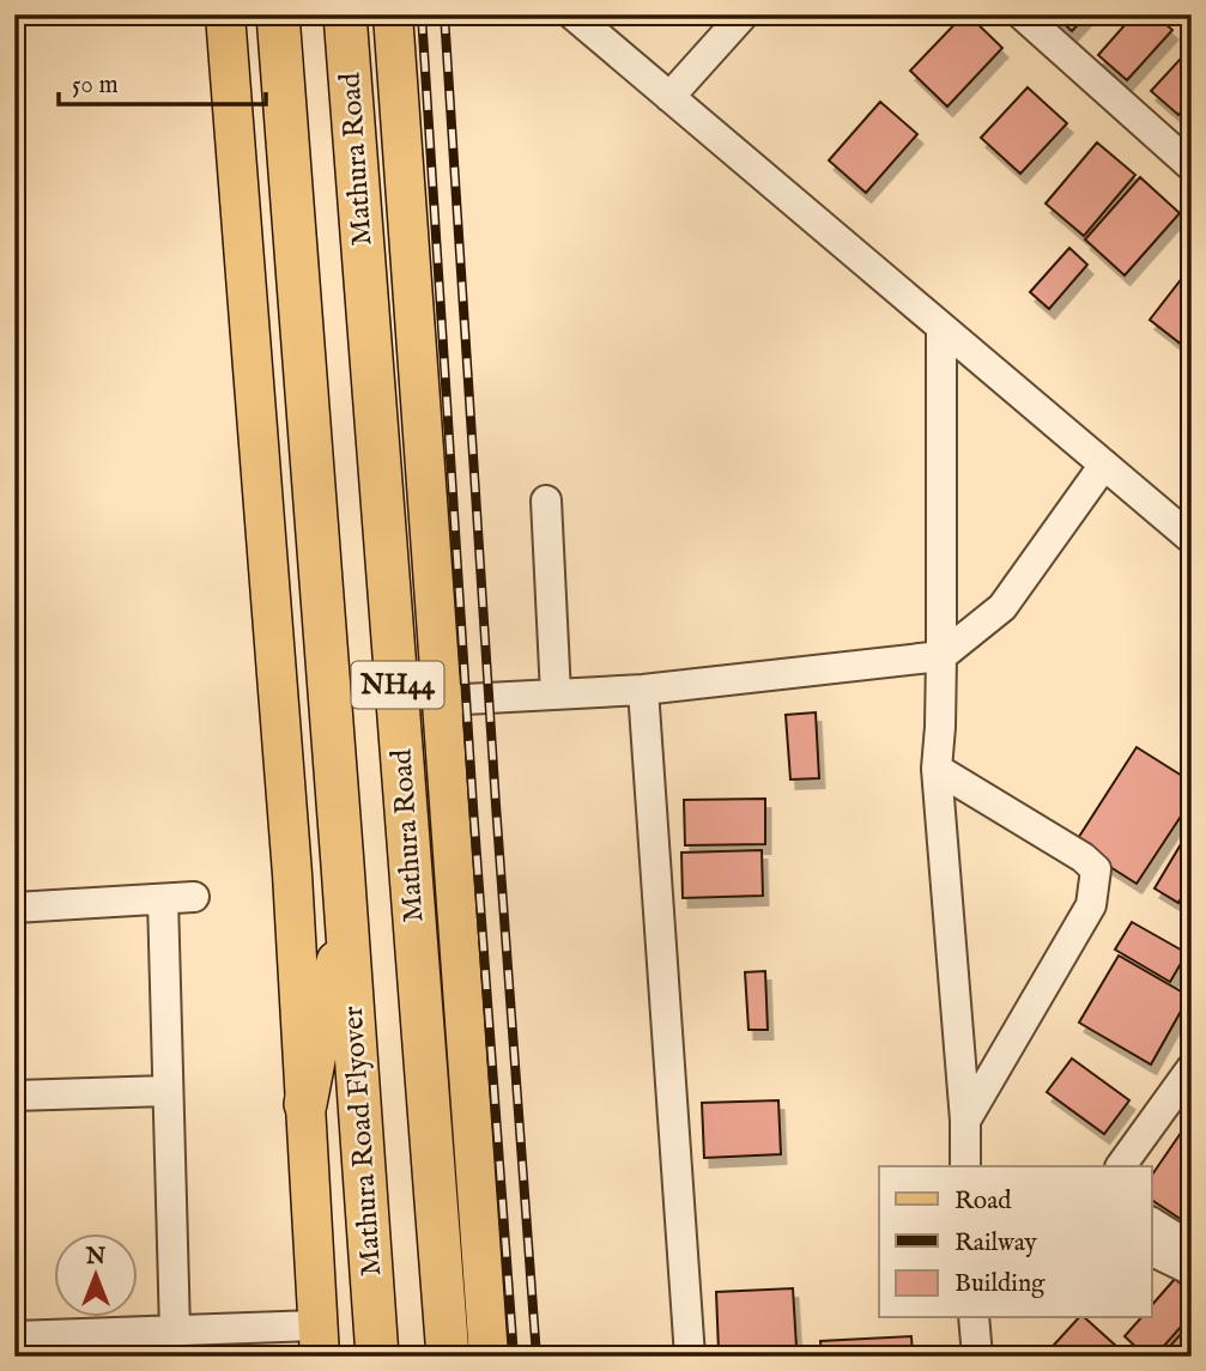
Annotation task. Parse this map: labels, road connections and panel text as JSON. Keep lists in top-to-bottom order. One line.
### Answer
{"streets":{"highway":["Mathura Road","NH44","Mathura Road Flyover"]},"crossings":[["NH44","Mathura Road Flyover"]],"legend":["Road","Railway","Building"],"scale_bar":"50 m","north":"top"}
